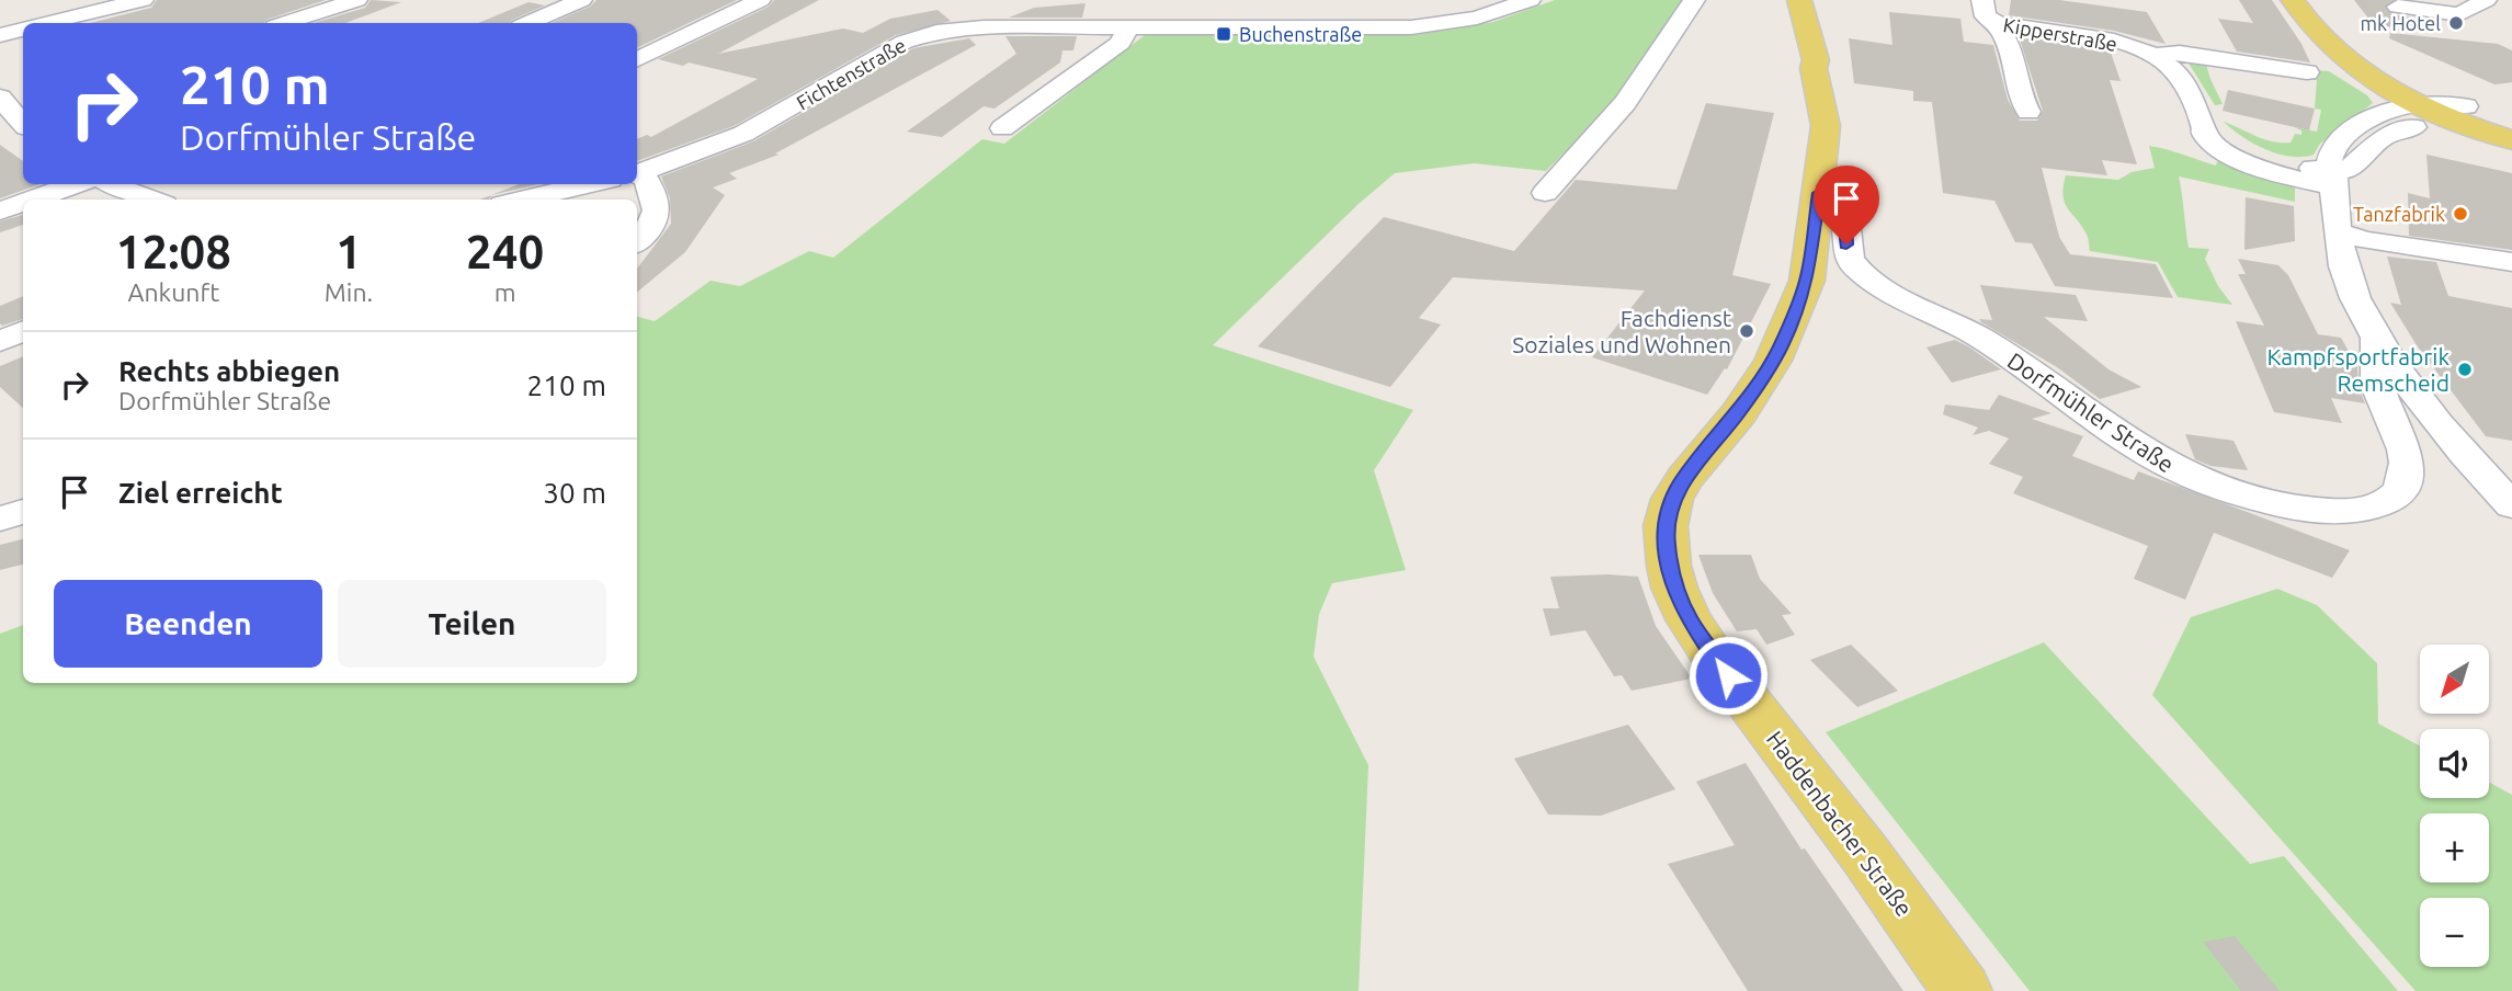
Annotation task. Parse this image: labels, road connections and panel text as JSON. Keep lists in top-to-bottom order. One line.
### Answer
{"streets":{"main road":["Haddenbacher Straße"],"street":["Kipperstraße","Fichtenstraße","Dorfmühler Straße"]},"crossings":[["Dorfmühler Straße","Haddenbacher Straße"]],"places":{"other":["mk Hotel","Tanzfabrik","Fachdienst Soziales und Wohnen","Kampfsportfabrik Remscheid"],"transit":["Buchenstraße"]},"north":"bottom left","page":{"turn":["210 m","Dorfmühler Straße"],"eta":["12:08","Ankunft","1","Min.","240","m"],"list":[{"name":"Rechts abbiegen","note":"Dorfmühler Straße","value":"210 m"},{"name":"Ziel erreicht","value":"30 m"}],"buttons":["Beenden","Teilen"],"map_buttons":["+","−"]}}
